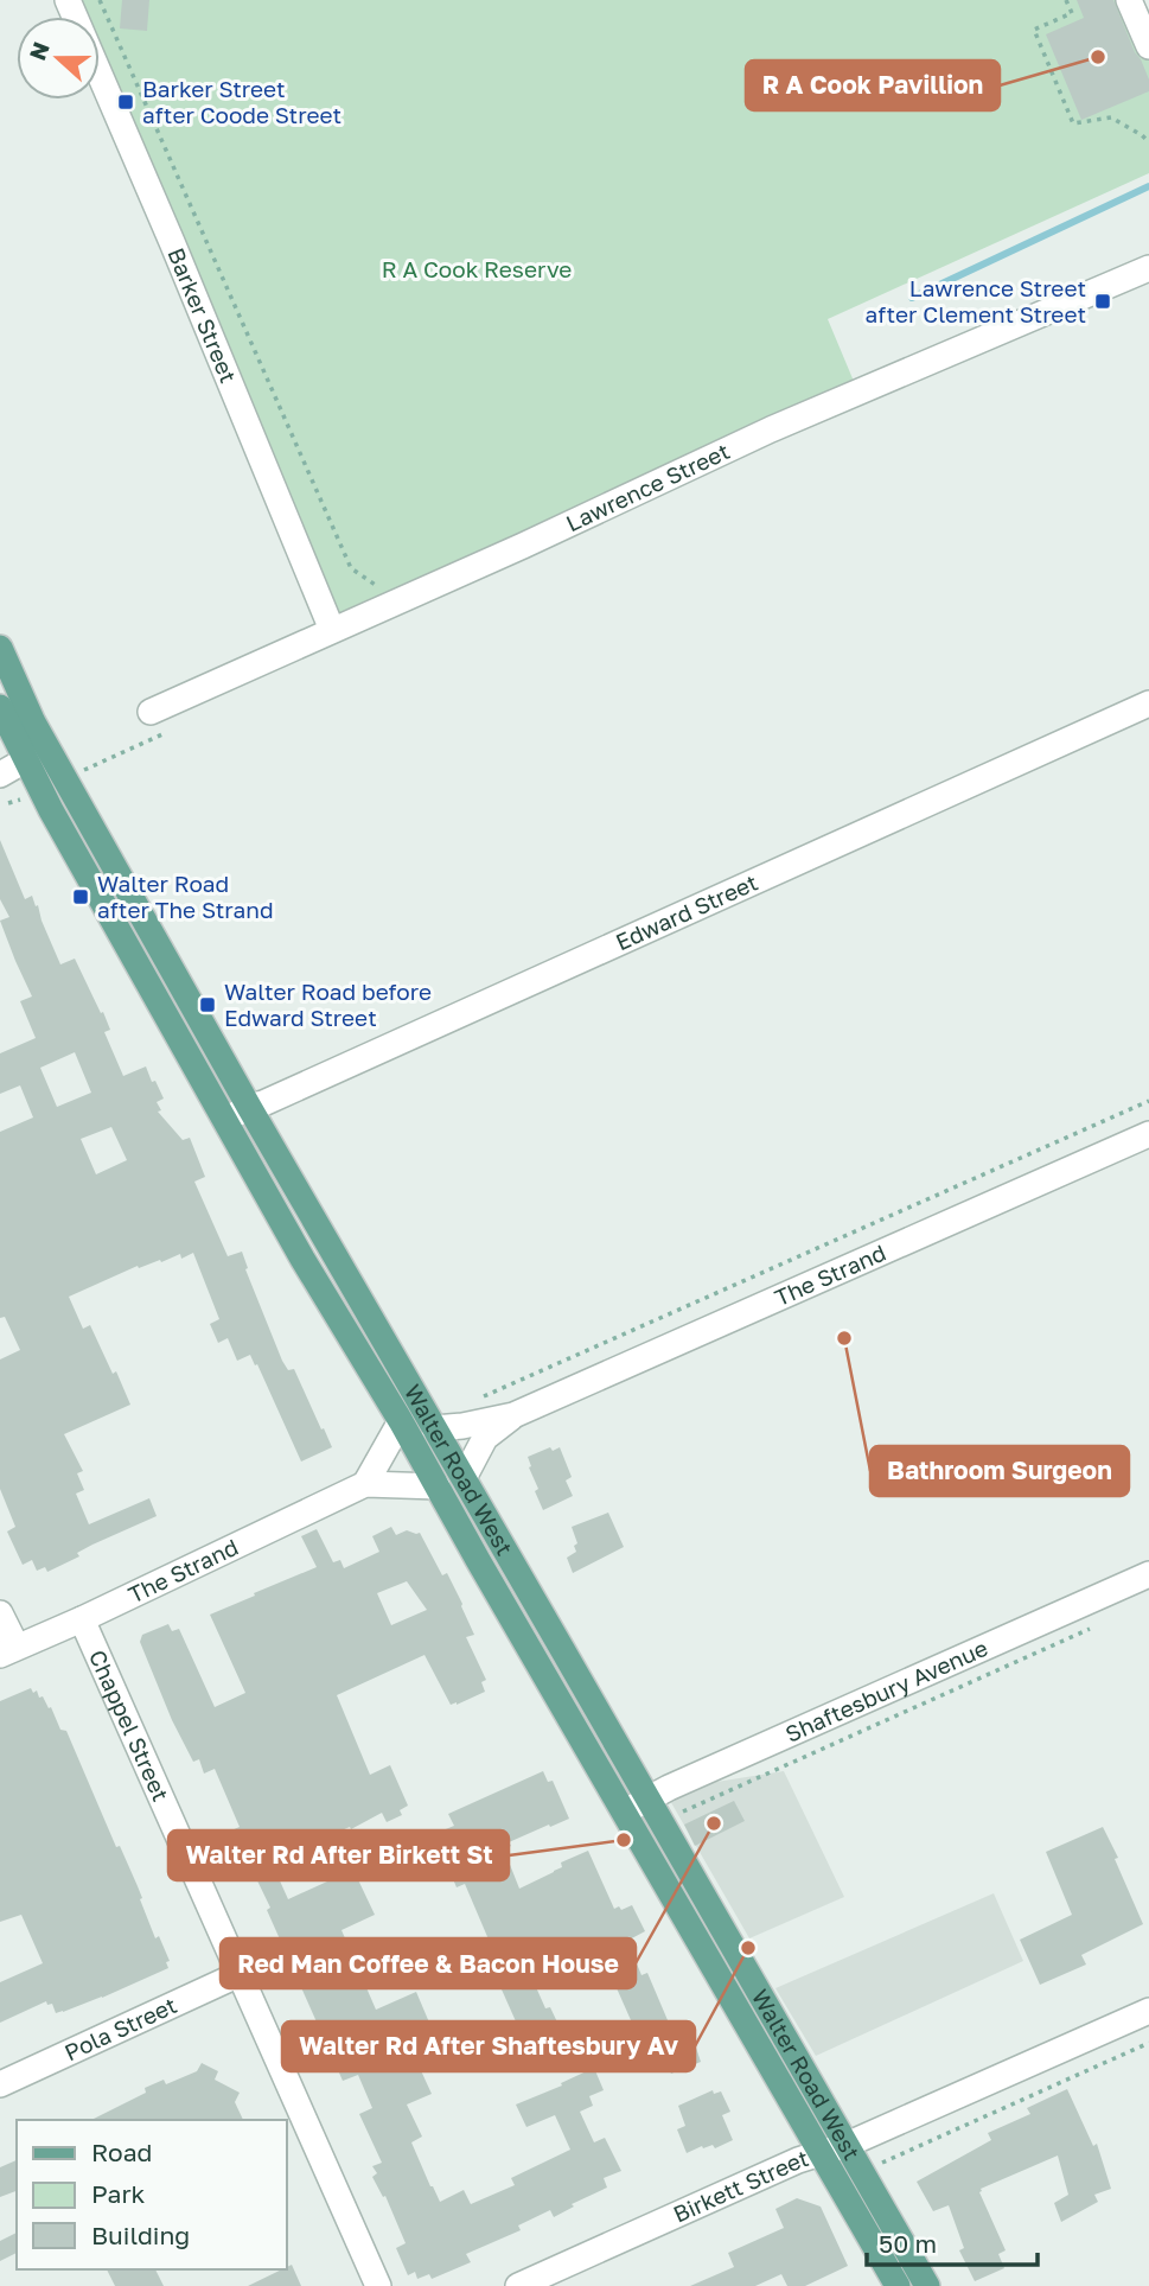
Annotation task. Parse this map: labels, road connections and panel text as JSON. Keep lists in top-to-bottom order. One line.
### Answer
{"streets":{"main road":["Walter Road West"],"street":["Barker Street","Lawrence Street","Edward Street","The Strand","Shaftesbury Avenue","Chappel Street","Pola Street","Birkett Street"]},"crossings":[["Barker Street","Lawrence Street"],["Edward Street","Walter Road West"],["The Strand","Walter Road West"],["The Strand","Chappel Street"],["Walter Road West","Shaftesbury Avenue"],["Walter Road West","Birkett Street"],["Chappel Street","Pola Street"]],"parks":["R A Cook Reserve"],"places":{"other":["R A Cook Pavillion","Bathroom Surgeon","Red Man Coffee & Bacon House","Walter Rd After Birkett St","Walter Rd After Shaftesbury Av"],"transit":["Barker Street after Coode Street","Lawrence Street after Clement Street","Walter Road after The Strand","Walter Road before Edward Street"]},"legend":["Road","Park","Building"],"scale_bar":"50 m","north":"left"}
